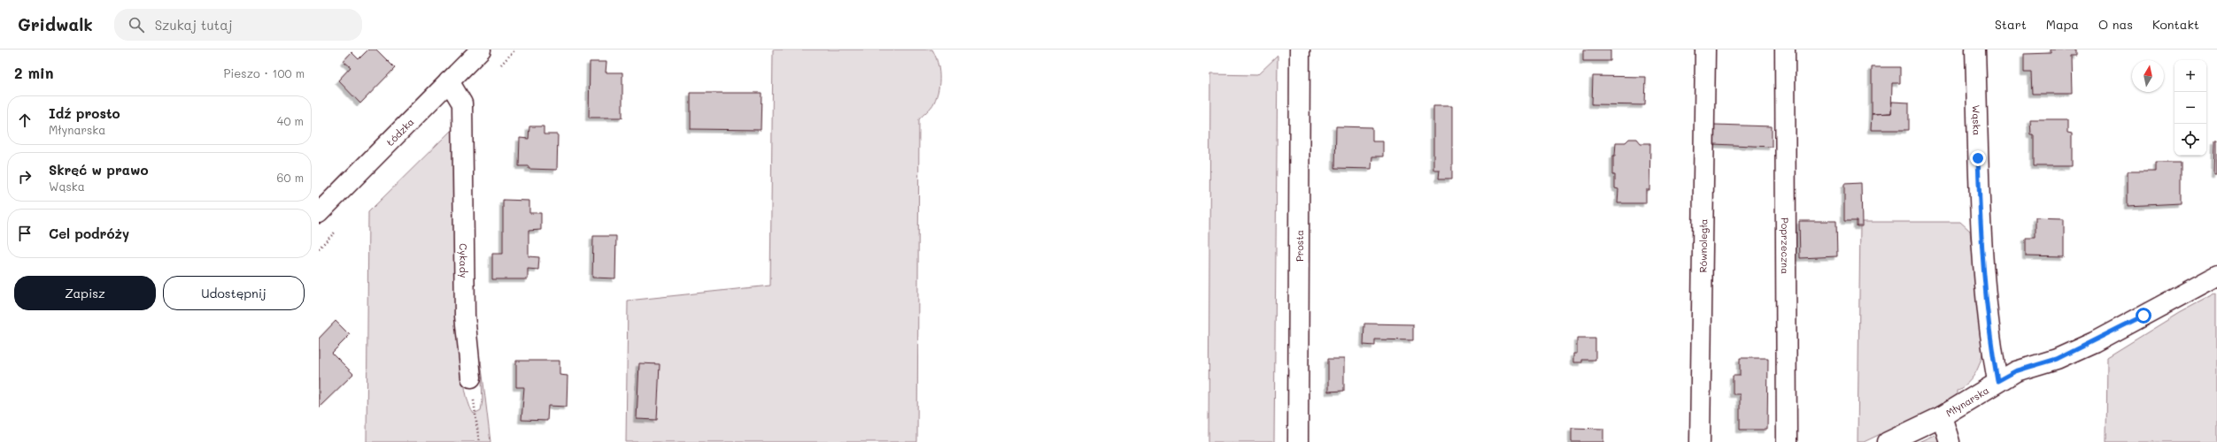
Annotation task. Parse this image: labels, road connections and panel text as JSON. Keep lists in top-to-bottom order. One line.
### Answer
{"streets":{"street":["Wąska","Łódzka","Prosta","Równoległa","Poprzeczna","Cykady","Młynarska"]},"crossings":[["Wąska","Młynarska"],["Łódzka","Cykady"]],"north":"top","page":{"header":"Gridwalk","search":"Szukaj tutaj","nav":["Start","Mapa","O nas","Kontakt"],"heading":["2 min","Pieszo · 100 m"],"map_buttons":["+","−"],"list":[["Idź prosto","Młynarska","40 m"],["Skręć w prawo","Wąska","60 m"],"Cel podróży"],"buttons":["Zapisz","Udostępnij"]}}
